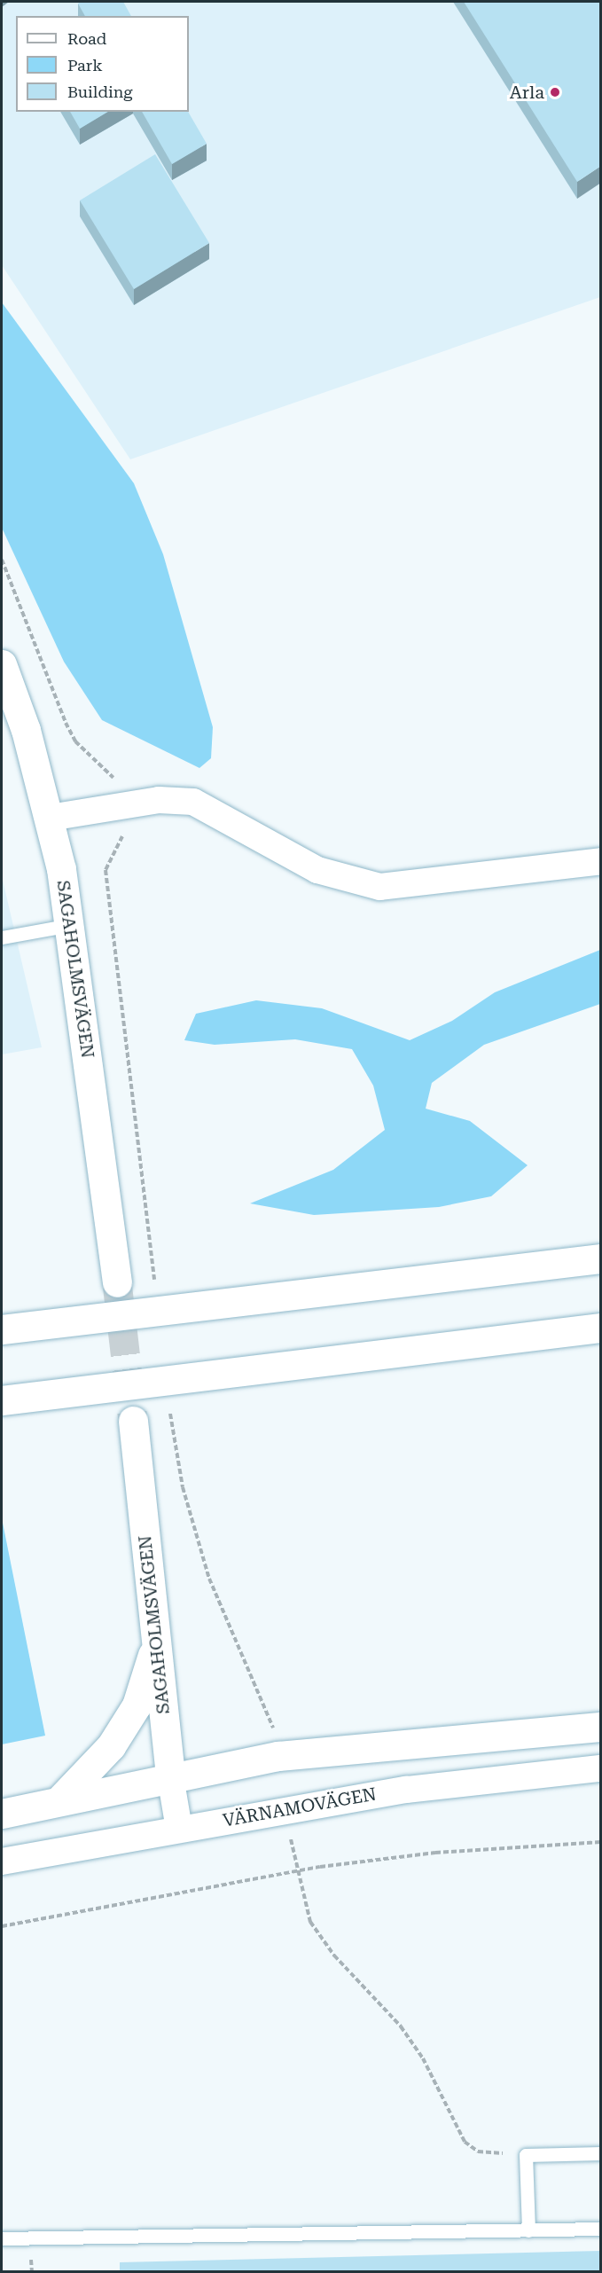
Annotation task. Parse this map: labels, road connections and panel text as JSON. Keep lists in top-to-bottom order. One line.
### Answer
{"streets":{"main road":["SAGAHOLMSVÄGEN"],"street":["VÄRNAMOVÄGEN"]},"crossings":[["SAGAHOLMSVÄGEN","VÄRNAMOVÄGEN"]],"places":["Arla"],"legend":["Road","Park","Building"]}
